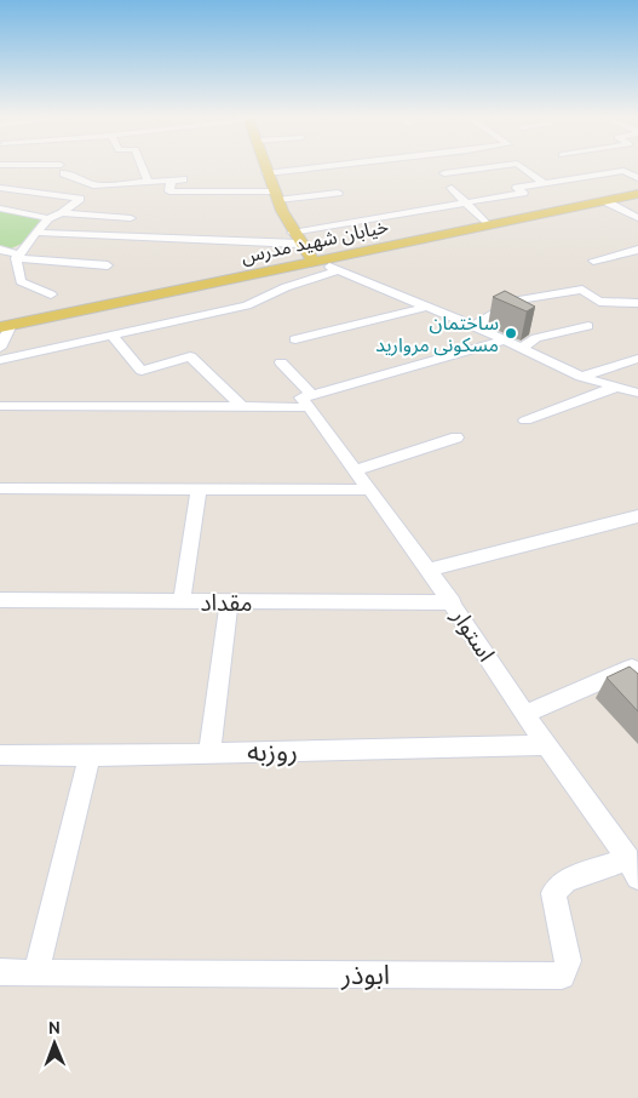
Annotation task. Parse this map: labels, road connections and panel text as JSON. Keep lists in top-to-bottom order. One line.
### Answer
{"streets":{"main road":["خیابان شهید مدرس"],"street":["مقداد","استوار","روزبه","ابوذر"]},"crossings":[["مقداد","استوار"],["استوار","روزبه"],["استوار","ابوذر"]],"places":["ساختمان مسکونی مروارید"],"north":"top"}
